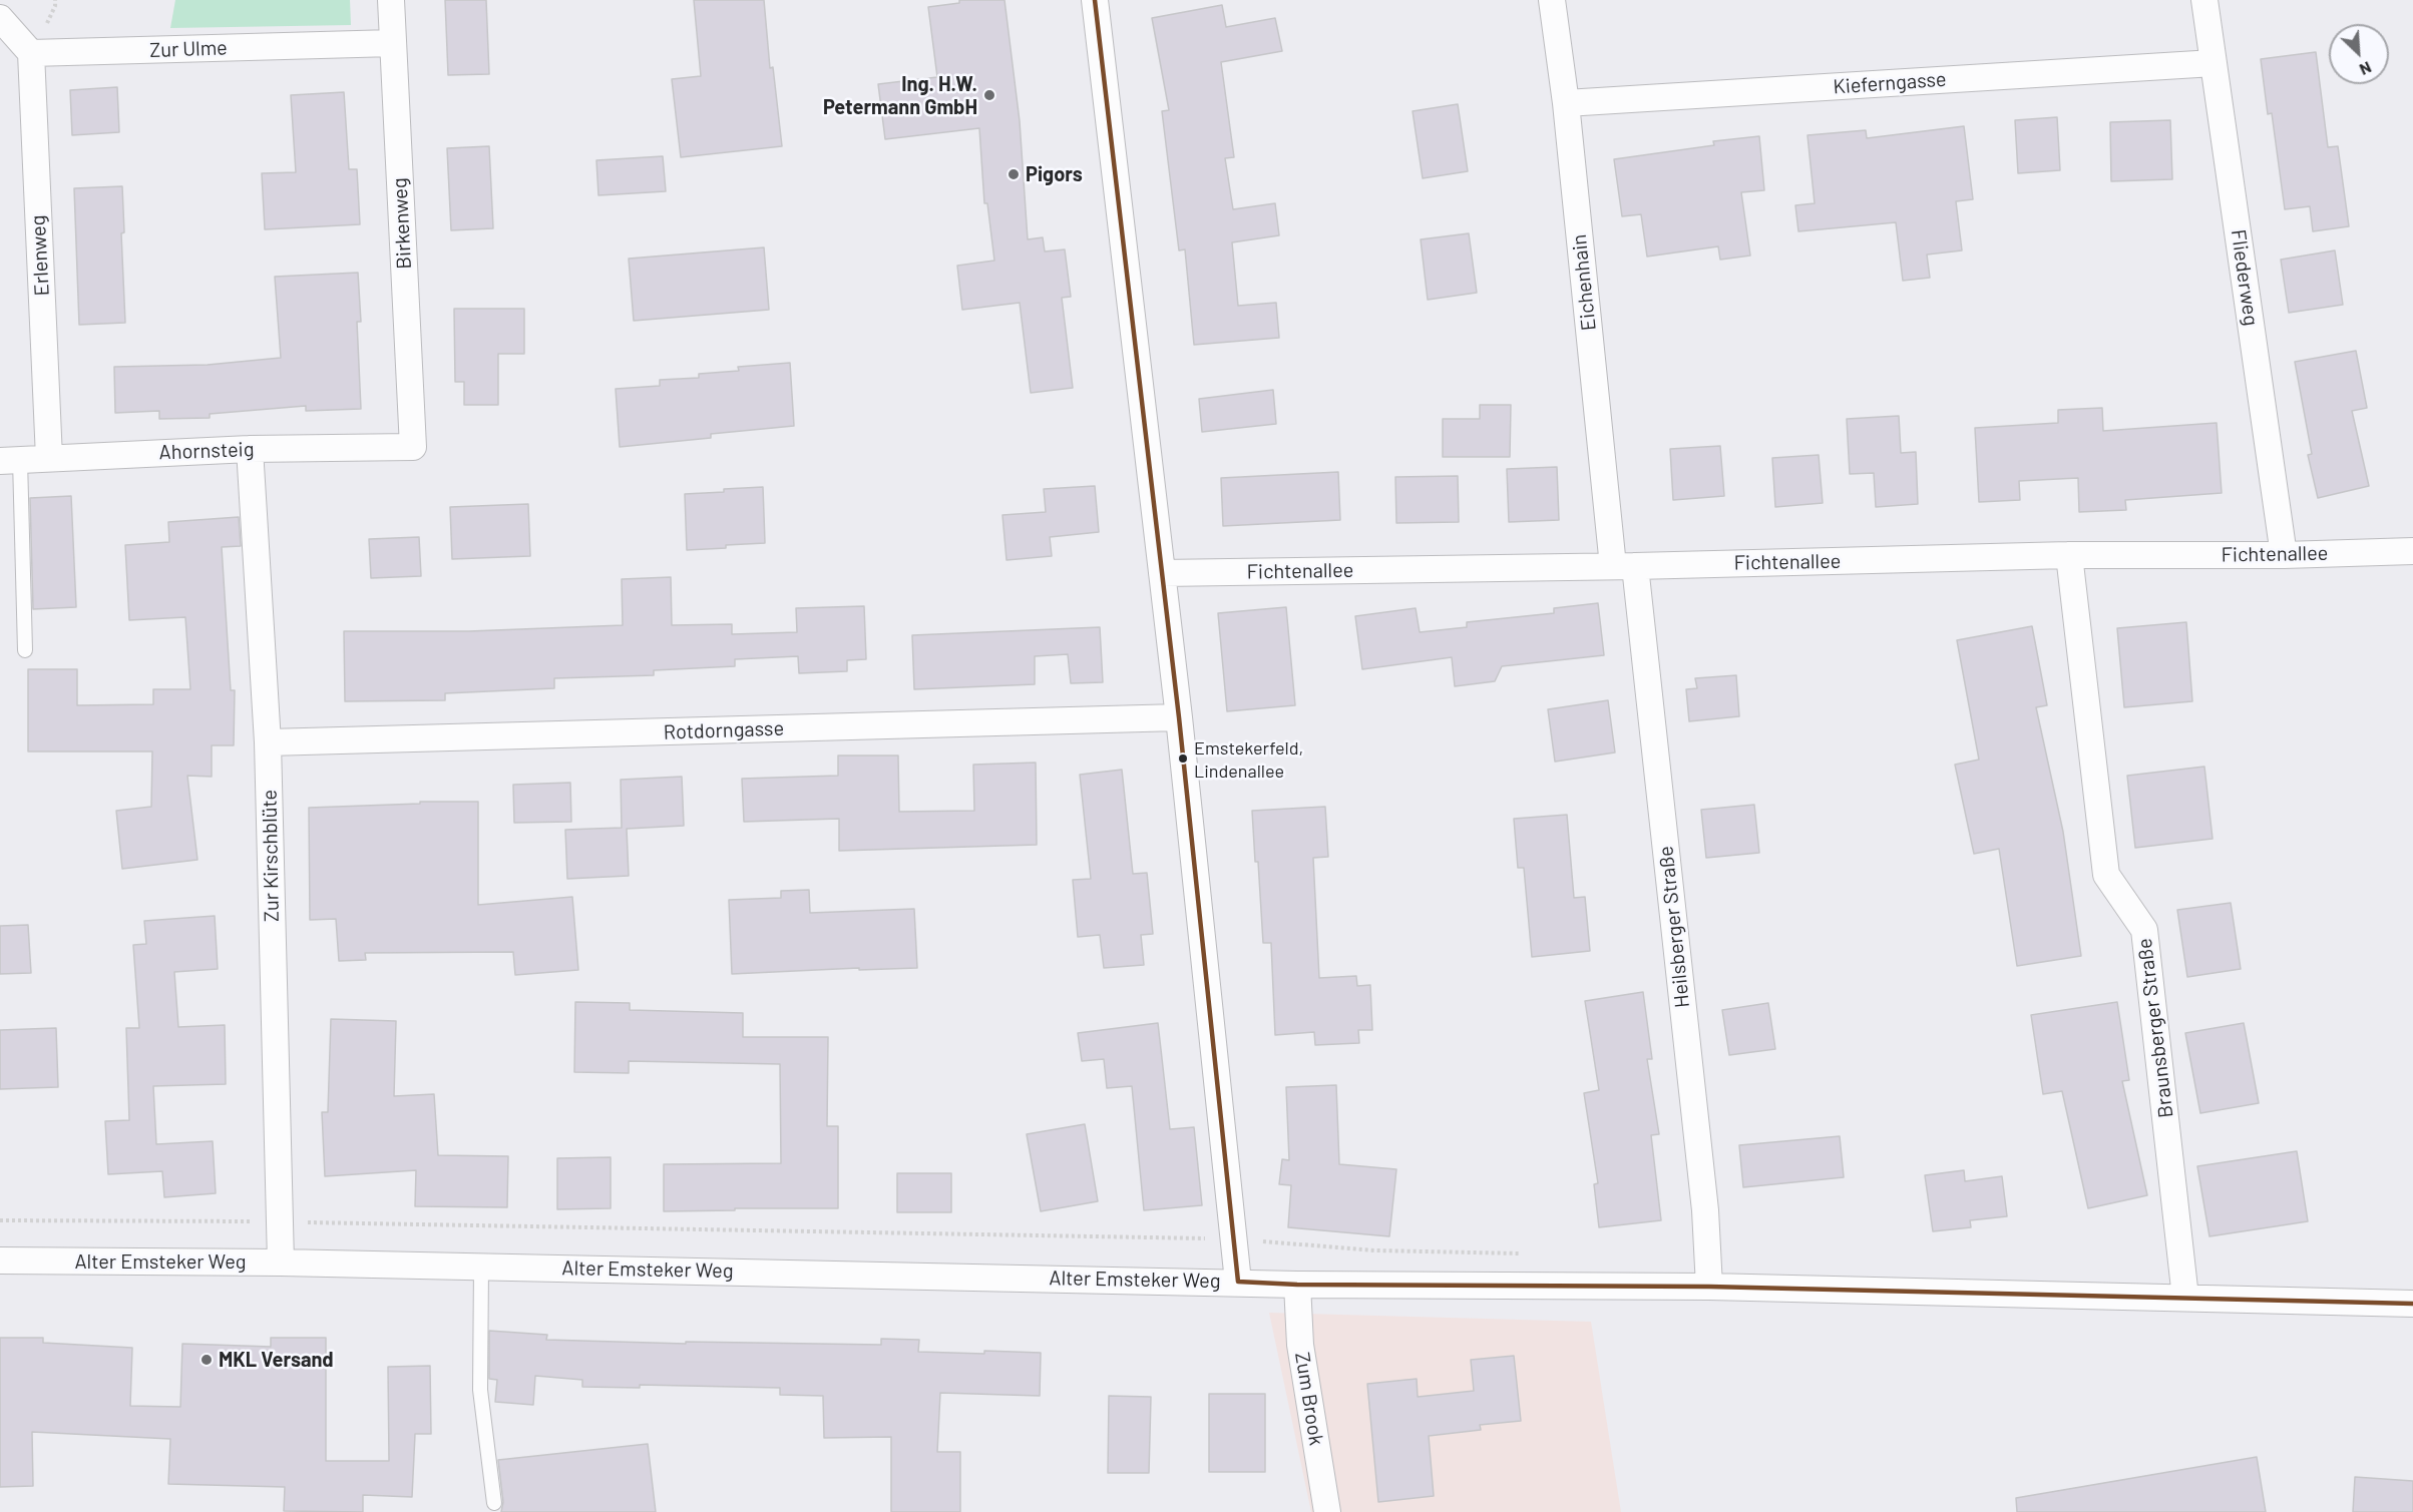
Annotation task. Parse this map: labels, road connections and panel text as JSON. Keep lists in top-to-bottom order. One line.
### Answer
{"streets":{"street":["Zur Ulme","Kieferngasse","Birkenweg","Erlenweg","Fliederweg","Eichenhain","Ahornsteig","Fichtenallee","Rotdorngasse","Zur Kirschblüte","Heilsberger Straße","Braunsberger Straße","Alter Emsteker Weg","Zum Brook"]},"crossings":[["Zur Ulme","Birkenweg"],["Zur Ulme","Erlenweg"],["Kieferngasse","Fliederweg"],["Kieferngasse","Eichenhain"],["Birkenweg","Ahornsteig"],["Erlenweg","Ahornsteig"],["Fliederweg","Fichtenallee"],["Eichenhain","Fichtenallee"],["Eichenhain","Heilsberger Straße"],["Ahornsteig","Zur Kirschblüte"],["Fichtenallee","Heilsberger Straße"],["Fichtenallee","Braunsberger Straße"],["Rotdorngasse","Zur Kirschblüte"],["Zur Kirschblüte","Alter Emsteker Weg"],["Heilsberger Straße","Alter Emsteker Weg"],["Braunsberger Straße","Alter Emsteker Weg"],["Alter Emsteker Weg","Zum Brook"]],"places":["Ing. H.W. Petermann GmbH","Pigors","Emstekerfeld, Lindenallee","MKL Versand"],"north":"bottom right"}
